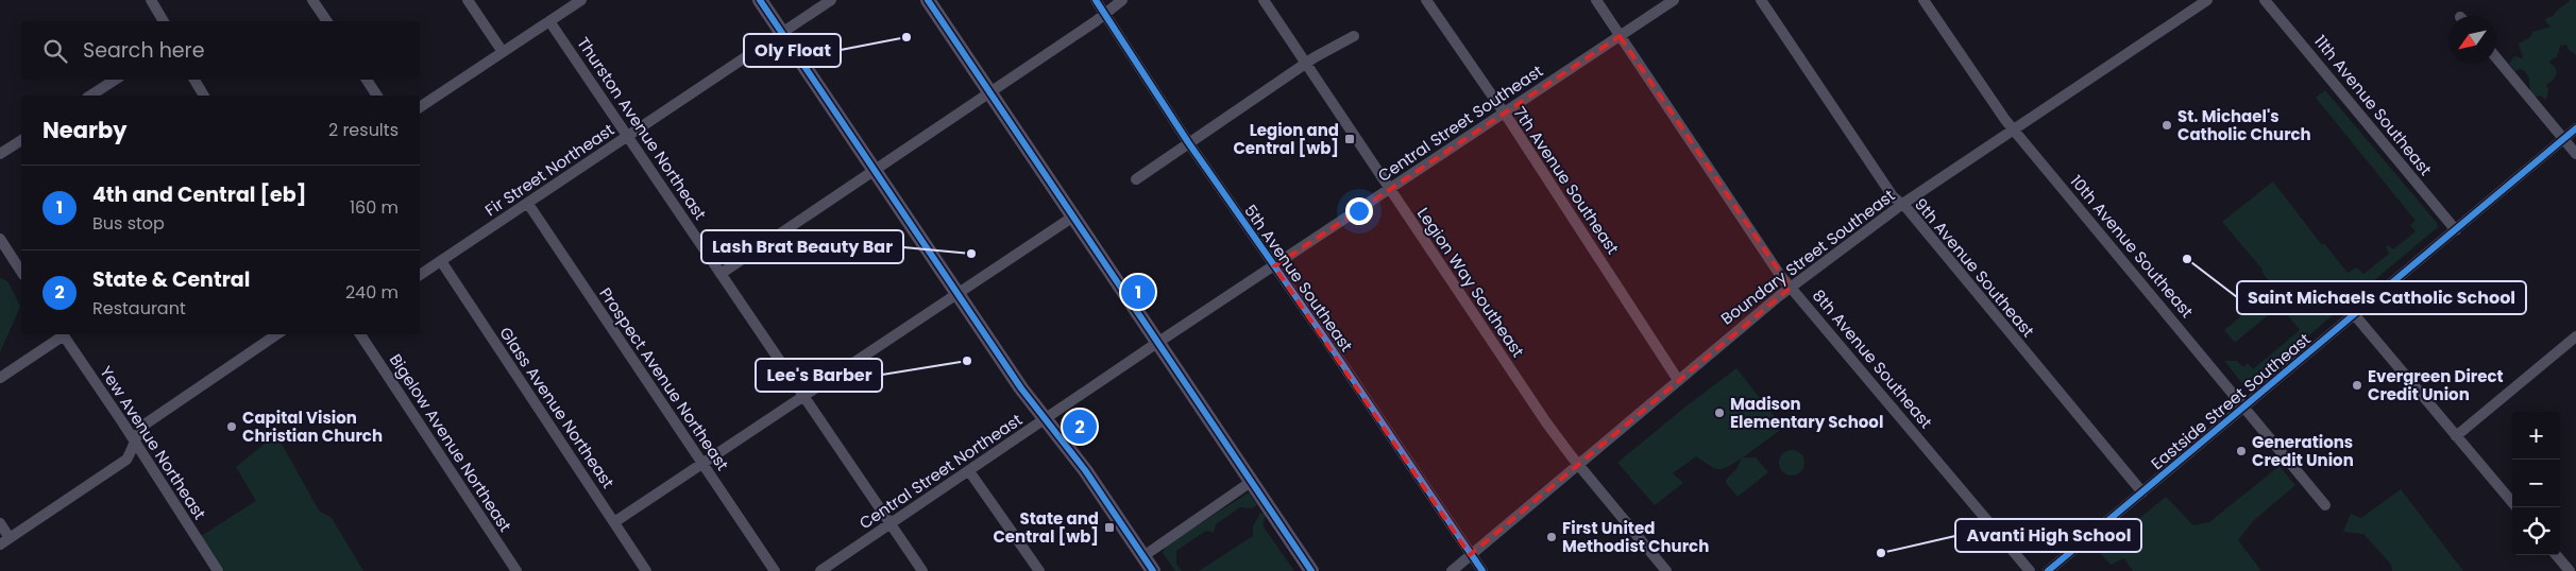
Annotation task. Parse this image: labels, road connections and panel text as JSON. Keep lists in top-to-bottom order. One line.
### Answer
{"streets":{"street":["11th Avenue Southeast","Central Street Southeast","Thurston Avenue Northeast","Fir Street Northeast","7th Avenue Southeast","10th Avenue Southeast","Boundary Street Southeast","9th Avenue Southeast","5th Avenue Southeast","Legion Way Southeast","8th Avenue Southeast","Prospect Avenue Northeast","Eastside Street Southeast","Glass Avenue Northeast","Yew Avenue Northeast","Bigelow Avenue Northeast","Central Street Northeast"]},"crossings":[["11th Avenue Southeast","Eastside Street Southeast"],["Central Street Southeast","7th Avenue Southeast"],["Central Street Southeast","5th Avenue Southeast"],["Central Street Southeast","Legion Way Southeast"],["Central Street Southeast","8th Avenue Southeast"],["Central Street Southeast","Central Street Northeast"],["Thurston Avenue Northeast","Fir Street Northeast"],["Thurston Avenue Northeast","Central Street Northeast"],["Fir Street Northeast","Prospect Avenue Northeast"],["Fir Street Northeast","Glass Avenue Northeast"],["7th Avenue Southeast","Boundary Street Southeast"],["10th Avenue Southeast","Boundary Street Southeast"],["10th Avenue Southeast","Eastside Street Southeast"],["Boundary Street Southeast","9th Avenue Southeast"],["Boundary Street Southeast","5th Avenue Southeast"],["Boundary Street Southeast","Legion Way Southeast"],["Boundary Street Southeast","8th Avenue Southeast"],["9th Avenue Southeast","Eastside Street Southeast"]],"places":{"other":["Oly Float","St. Michael's Catholic Church","Lash Brat Beauty Bar","Saint Michaels Catholic School","Lee's Barber","Evergreen Direct Credit Union","Madison Elementary School","Capital Vision Christian Church","Generations Credit Union","First United Methodist Church","Avanti High School"],"transit":["Legion and Central [wb]","State and Central [wb]"]},"north":"bottom left","page":{"search":"Search here","heading":["Nearby","2 results"],"list":[{"mark":"1","name":"4th and Central [eb]","note":"Bus stop","value":"160 m"},{"mark":"2","name":"State & Central","note":"Restaurant","value":"240 m"}],"pins":["1","2"],"map_buttons":["+","−"]}}
